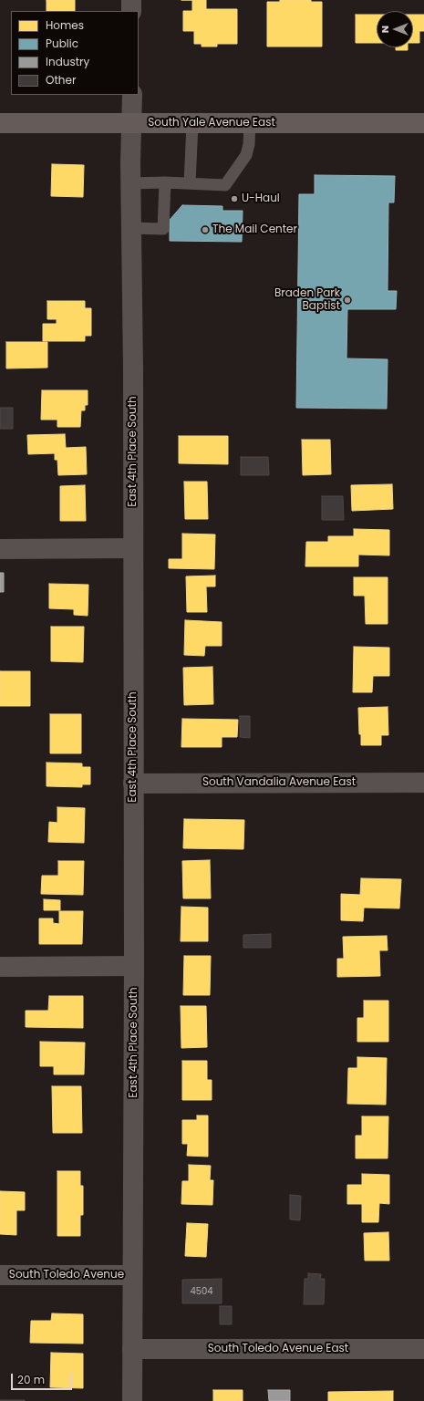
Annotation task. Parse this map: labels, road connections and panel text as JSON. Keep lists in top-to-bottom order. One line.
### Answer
{"streets":{"main road":["South Yale Avenue East"],"street":["East 4th Place South","South Vandalia Avenue East","South Toledo Avenue","South Toledo Avenue East"]},"crossings":[["South Yale Avenue East","East 4th Place South"],["East 4th Place South","South Vandalia Avenue East"],["East 4th Place South","South Toledo Avenue"],["East 4th Place South","South Toledo Avenue East"]],"places":["U-Haul","The Mail Center","Braden Park Baptist"],"house_numbers":["4504"],"legend":["Homes","Public","Industry","Other"],"scale_bar":"20 m","north":"left"}
